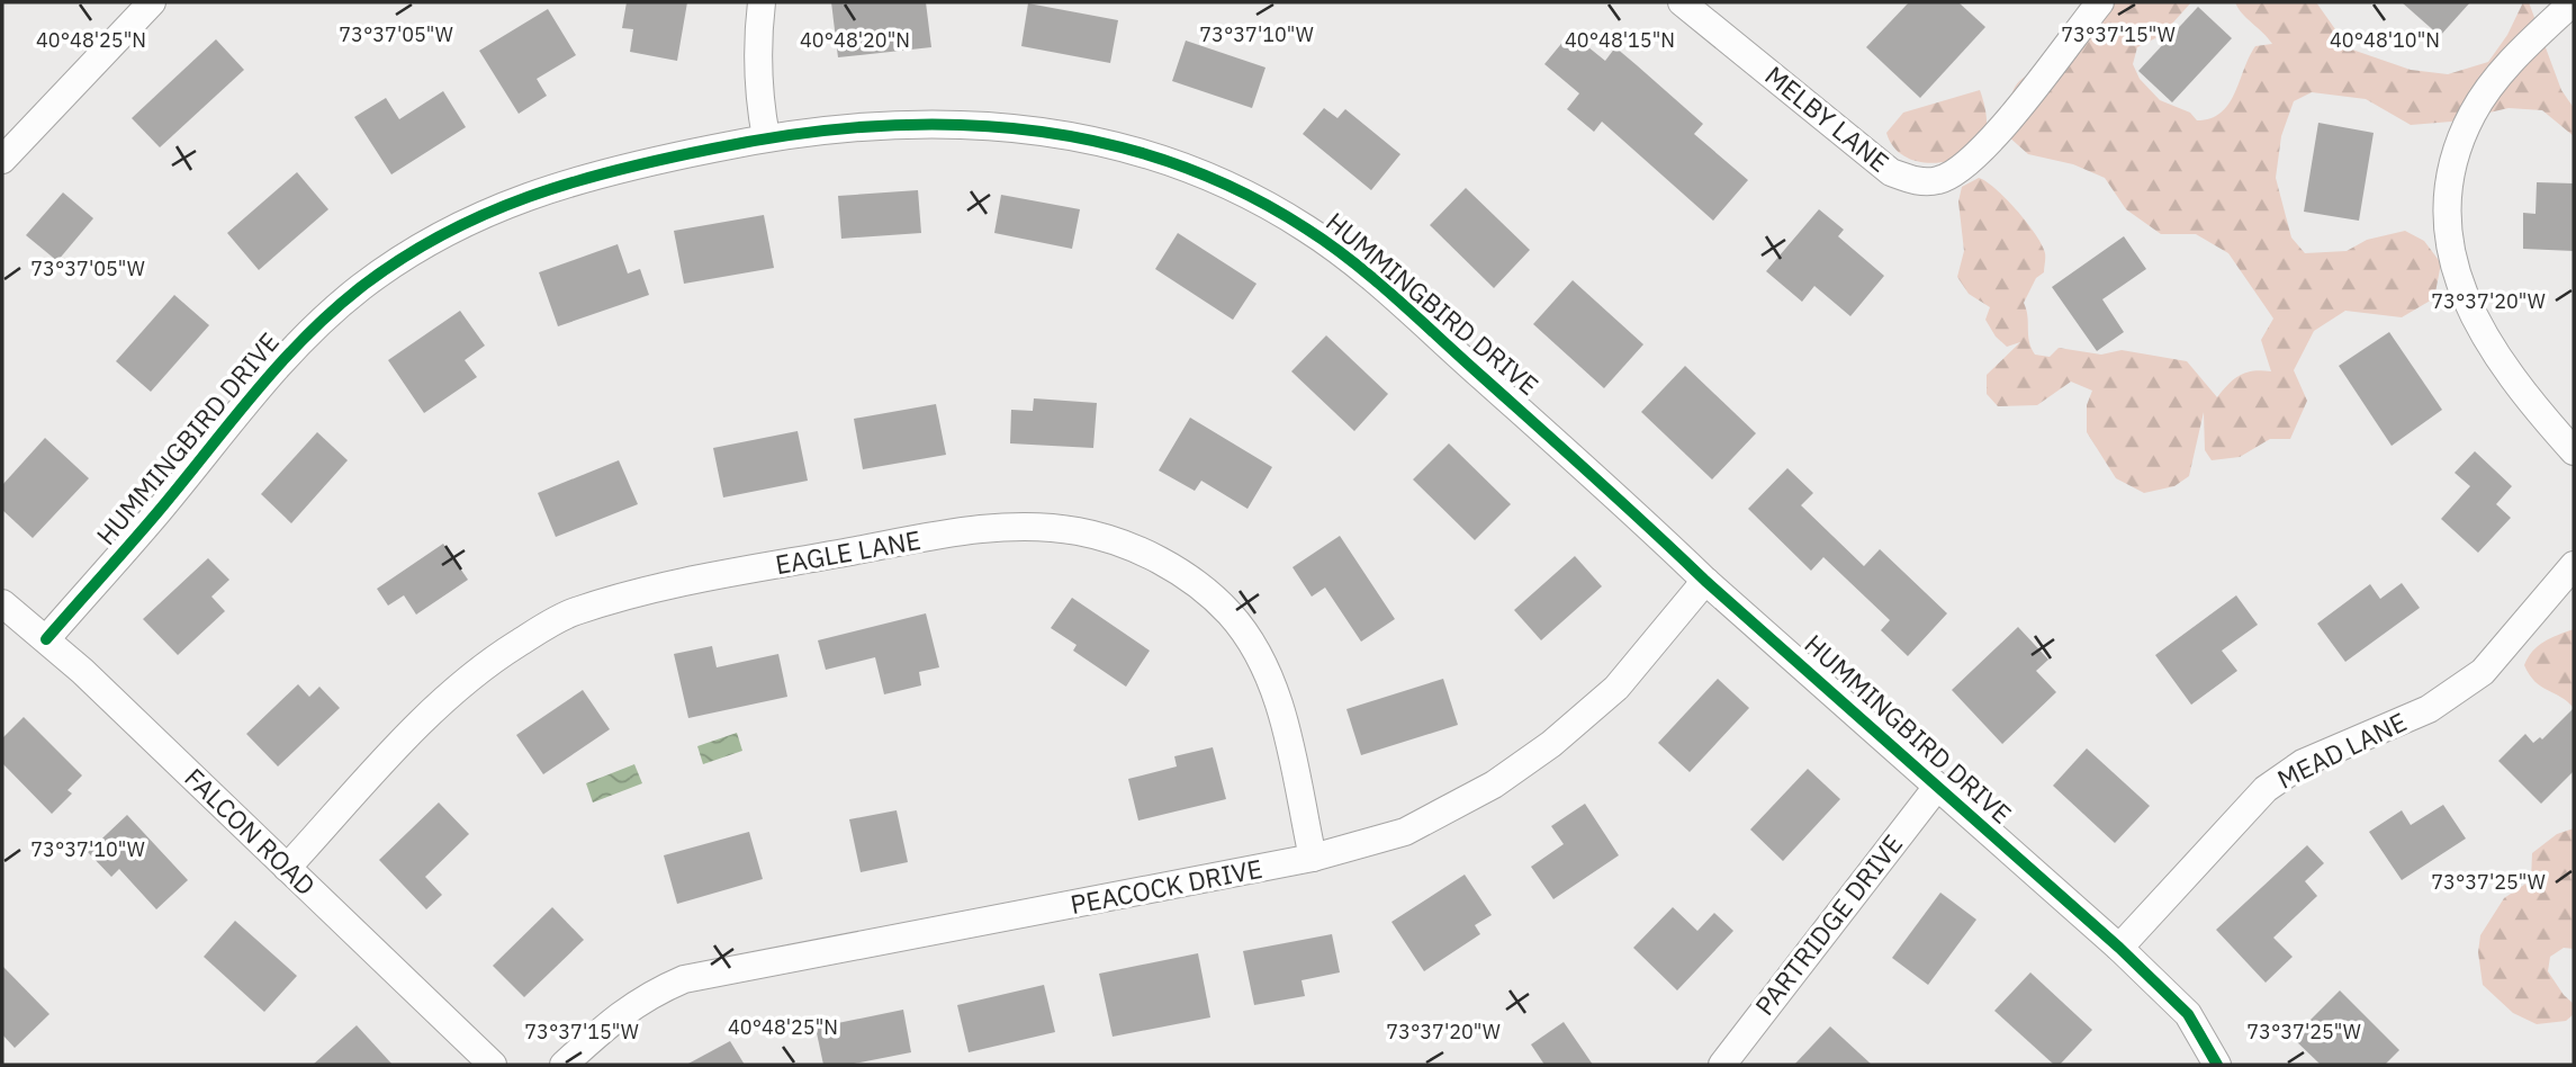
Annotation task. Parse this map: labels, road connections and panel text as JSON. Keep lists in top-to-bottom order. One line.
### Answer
{"streets":{"street":["MELBY LANE","HUMMINGBIRD DRIVE","EAGLE LANE","MEAD LANE","FALCON ROAD","PEACOCK DRIVE","PARTRIDGE DRIVE"]},"crossings":[["HUMMINGBIRD DRIVE","MEAD LANE"],["HUMMINGBIRD DRIVE","FALCON ROAD"],["HUMMINGBIRD DRIVE","PEACOCK DRIVE"],["HUMMINGBIRD DRIVE","PARTRIDGE DRIVE"],["EAGLE LANE","FALCON ROAD"],["EAGLE LANE","PEACOCK DRIVE"]],"coordinates":["73°37'05\"W","73°37'10\"W","73°37'15\"W","40°48'25\"N","40°48'20\"N","40°48'15\"N","40°48'10\"N","73°37'20\"W","73°37'25\"W"]}
